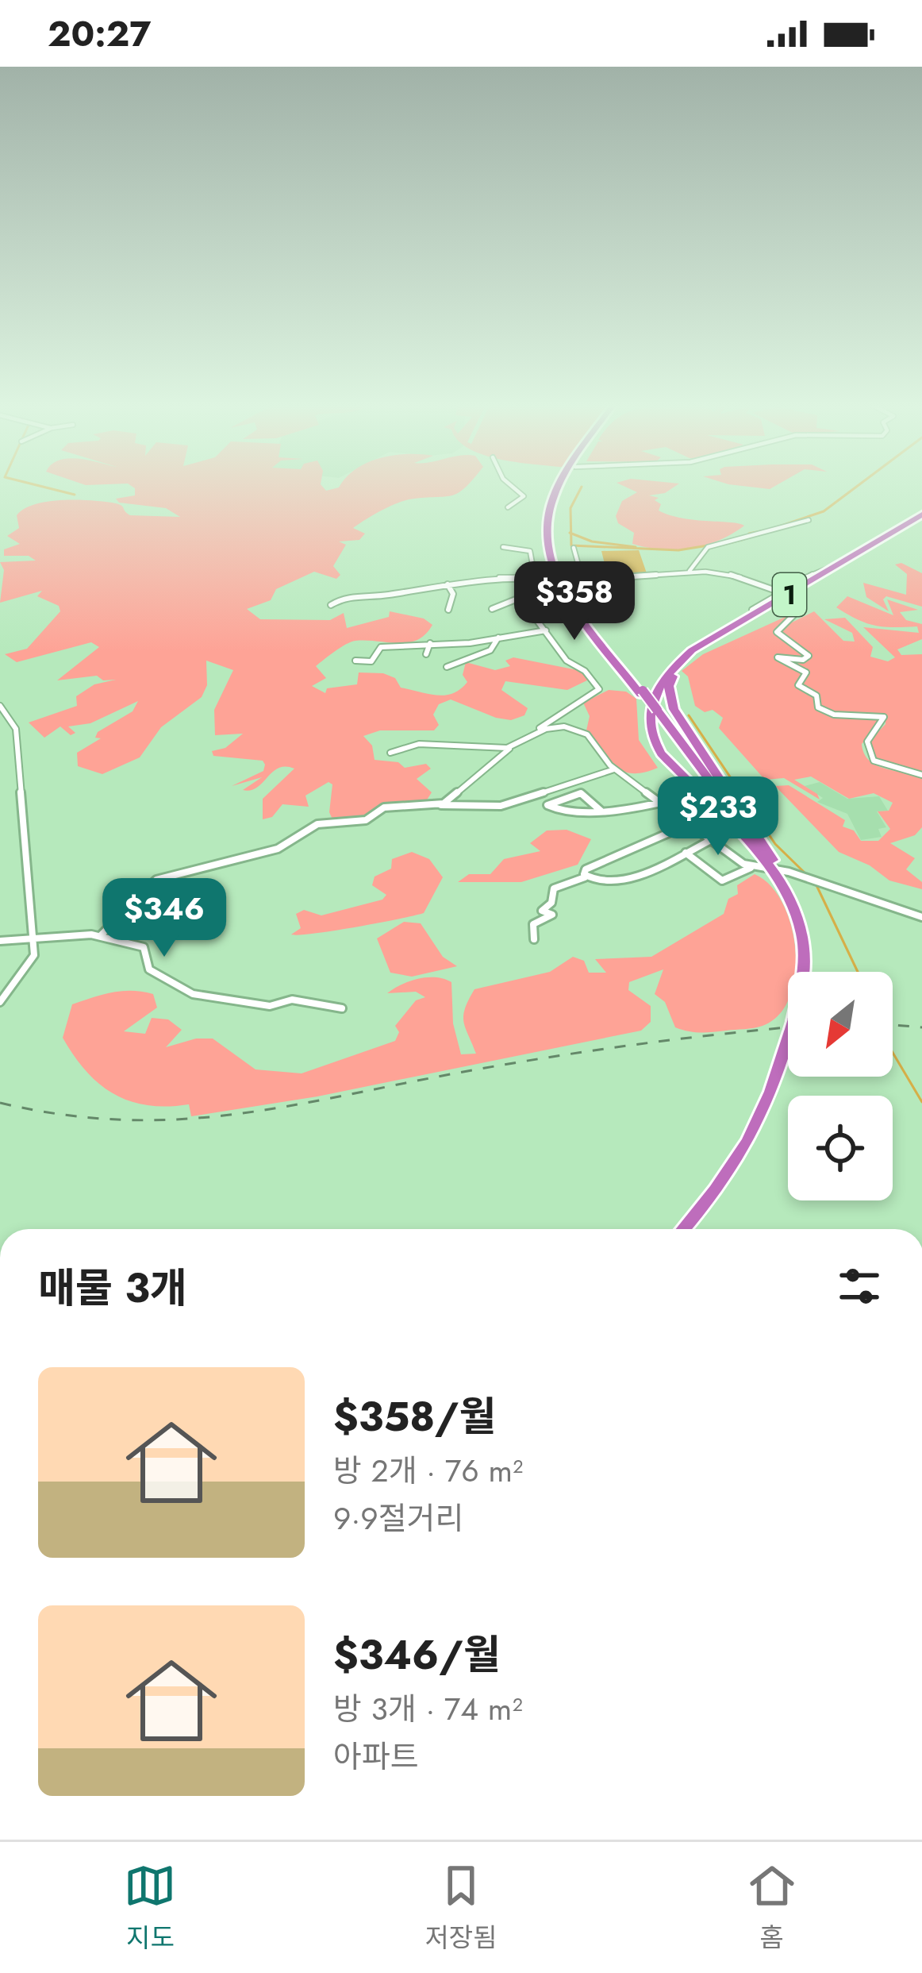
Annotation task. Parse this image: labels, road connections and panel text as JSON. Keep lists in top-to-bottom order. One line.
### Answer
{"streets":{"highway":["1"]},"north":"bottom left","page":{"status":"20:27","price":["$358","$233","$346"],"heading":"매물 3개","list":[{"name":"$358/월","note":"방 2개 · 76 m² · 9·9절거리"},{"name":"$346/월","note":"방 3개 · 74 m² · 아파트"}],"tabs":["지도","저장됨","홈"]}}
